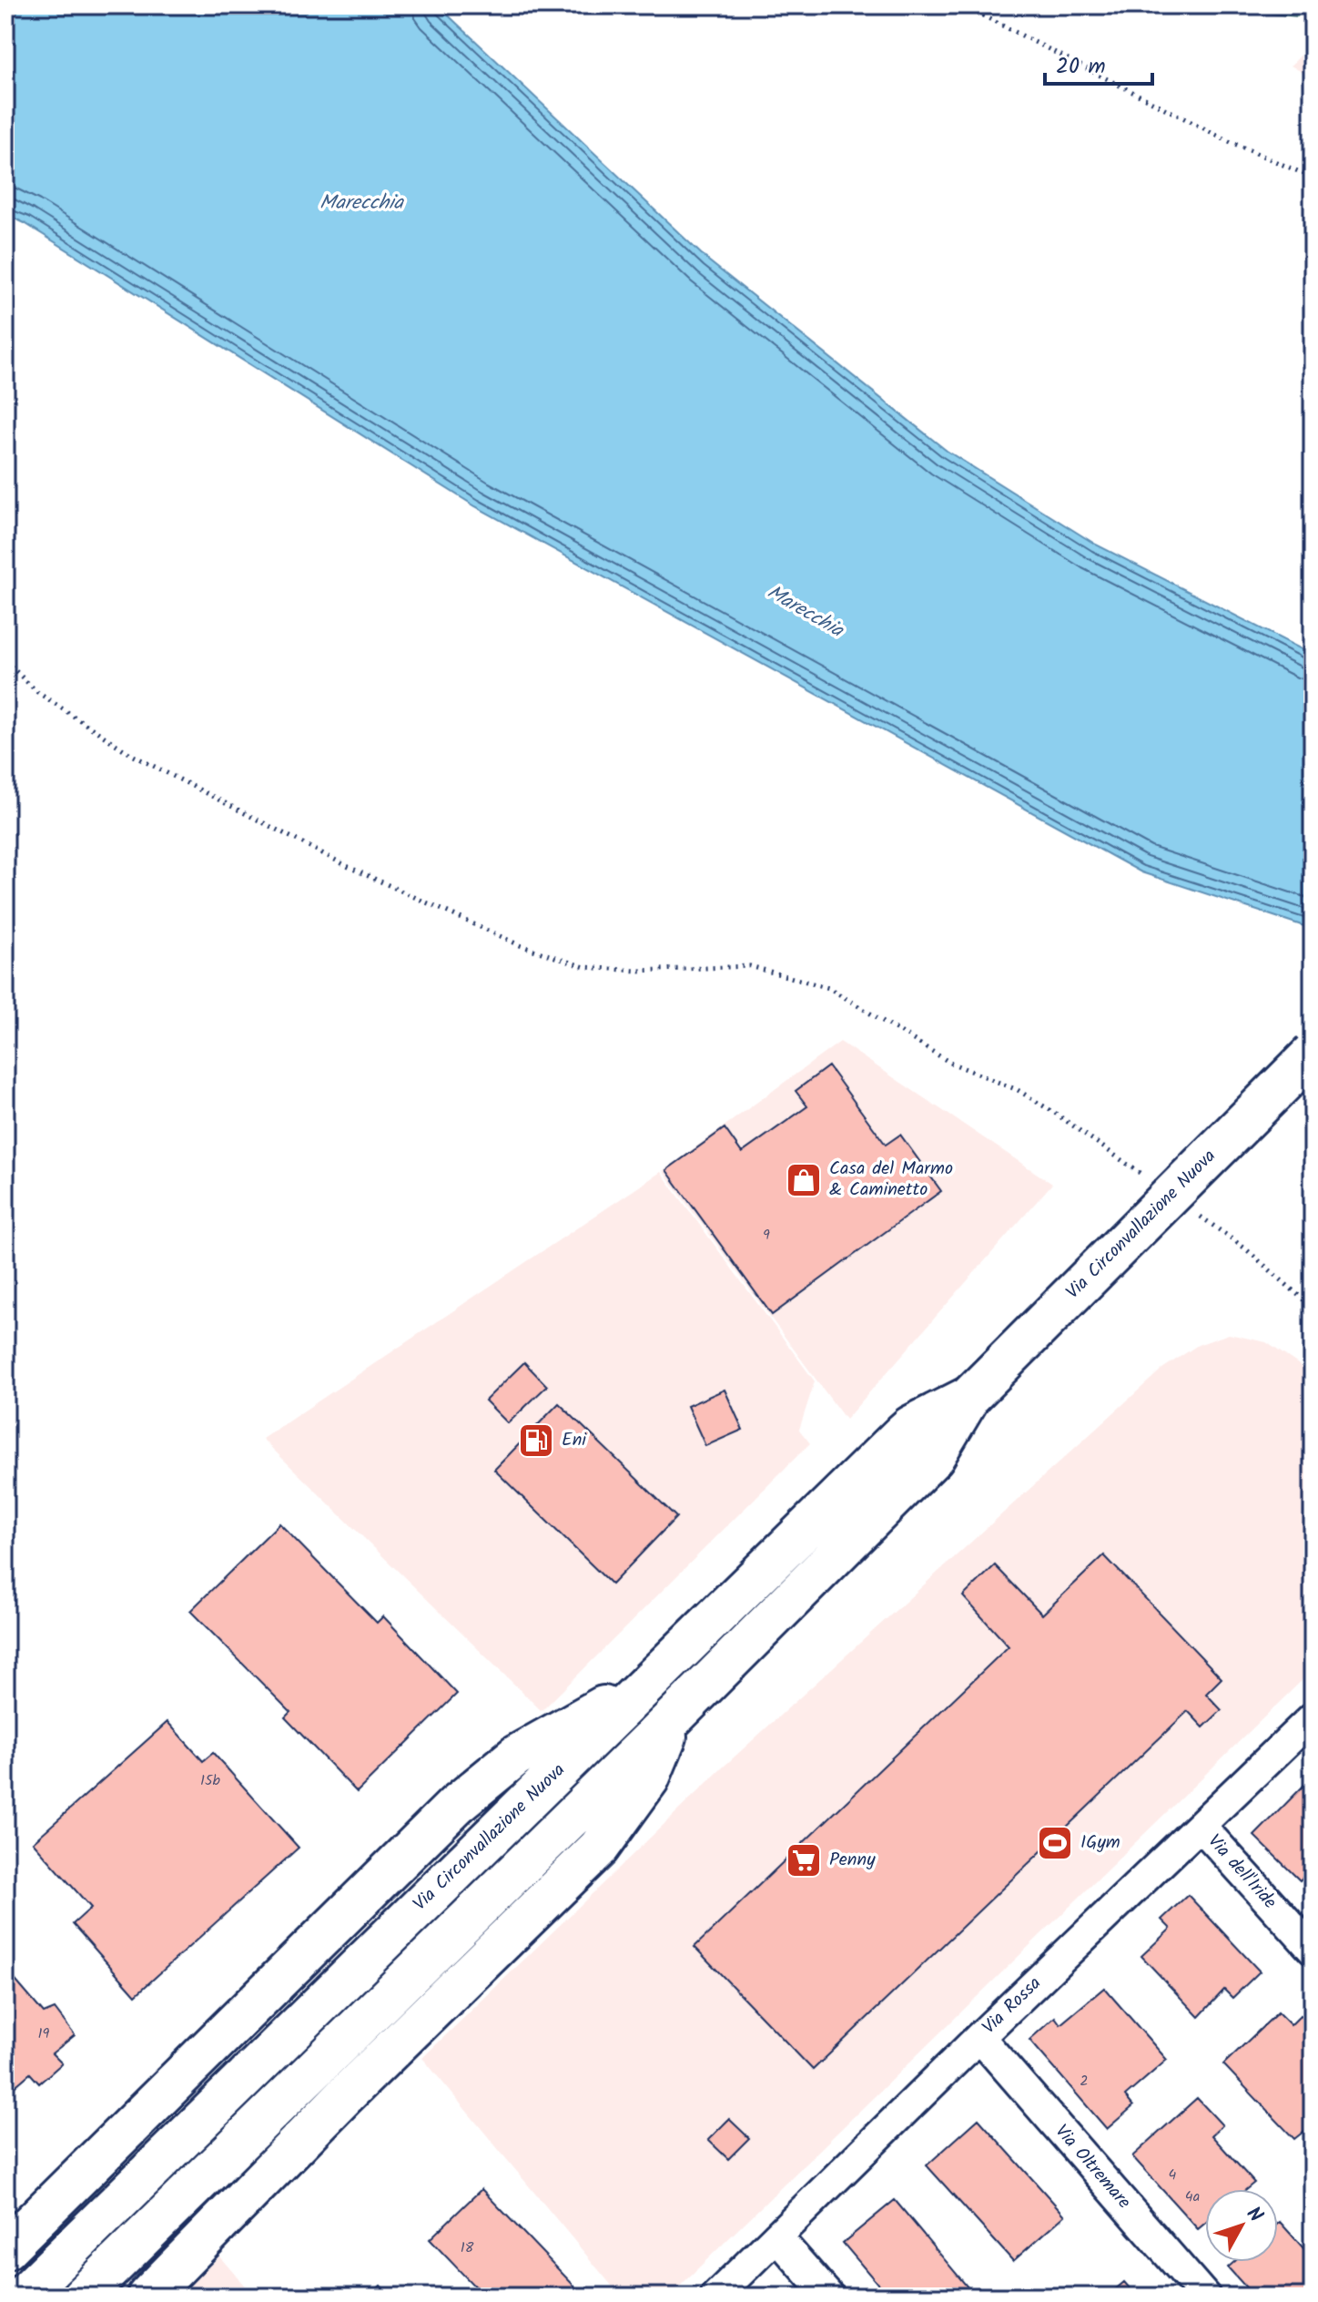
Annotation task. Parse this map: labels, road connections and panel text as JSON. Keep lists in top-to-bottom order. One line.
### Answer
{"streets":{"main road":["Via Circonvallazione Nuova"],"street":["Via dell'Iride","Via Rossa","Via Oltremare"]},"crossings":[["Via dell'Iride","Via Rossa"],["Via Rossa","Via Oltremare"]],"water":["Marecchia"],"places":{"shop":["Casa del Marmo & Caminetto"],"fuel station":["Eni"],"sports":["IGym"],"supermarket":["Penny"]},"house_numbers":["9","15b","19","2","4","4a","18"],"scale_bar":"20 m","north":"top right"}
